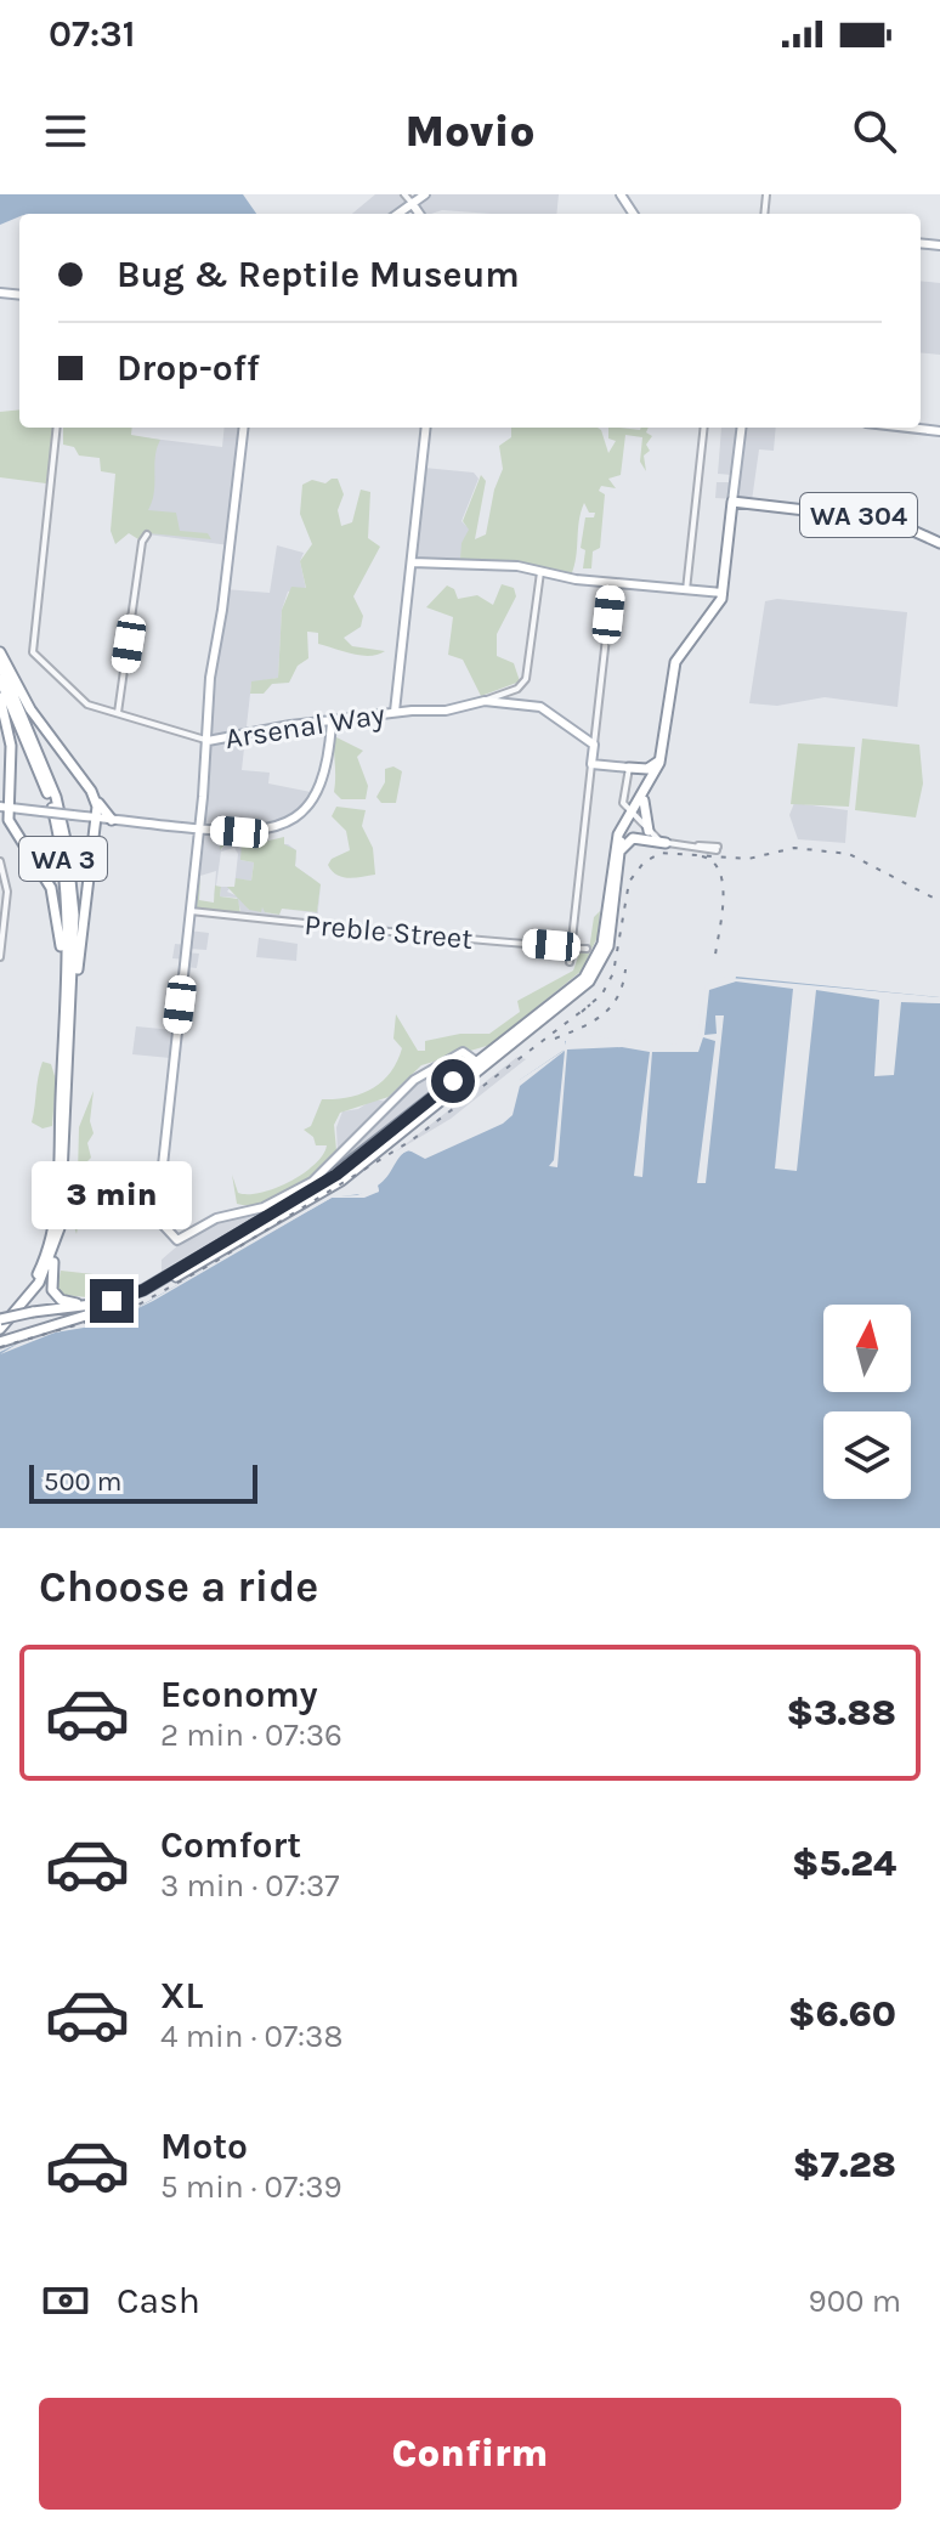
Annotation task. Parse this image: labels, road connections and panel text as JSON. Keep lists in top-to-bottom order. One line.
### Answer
{"streets":{"highway":["WA 304","WA 3"],"main road":["Arsenal Way"],"street":["Preble Street"]},"scale_bar":"500 m","north":"top","page":{"status":"07:31","header":"Movio","banner":["Bug & Reptile Museum","Drop-off"],"bubble":"3 min","scale":"500 m","heading":"Choose a ride","list":[{"name":"Economy","note":"2 min · 07:36","value":"$3.88"},{"name":"Comfort","note":"3 min · 07:37","value":"$5.24"},{"name":"XL","note":"4 min · 07:38","value":"$6.60"},{"name":"Moto","note":"5 min · 07:39","value":"$7.28"}],"pay":["Cash","900 m"],"buttons":"Confirm"}}
